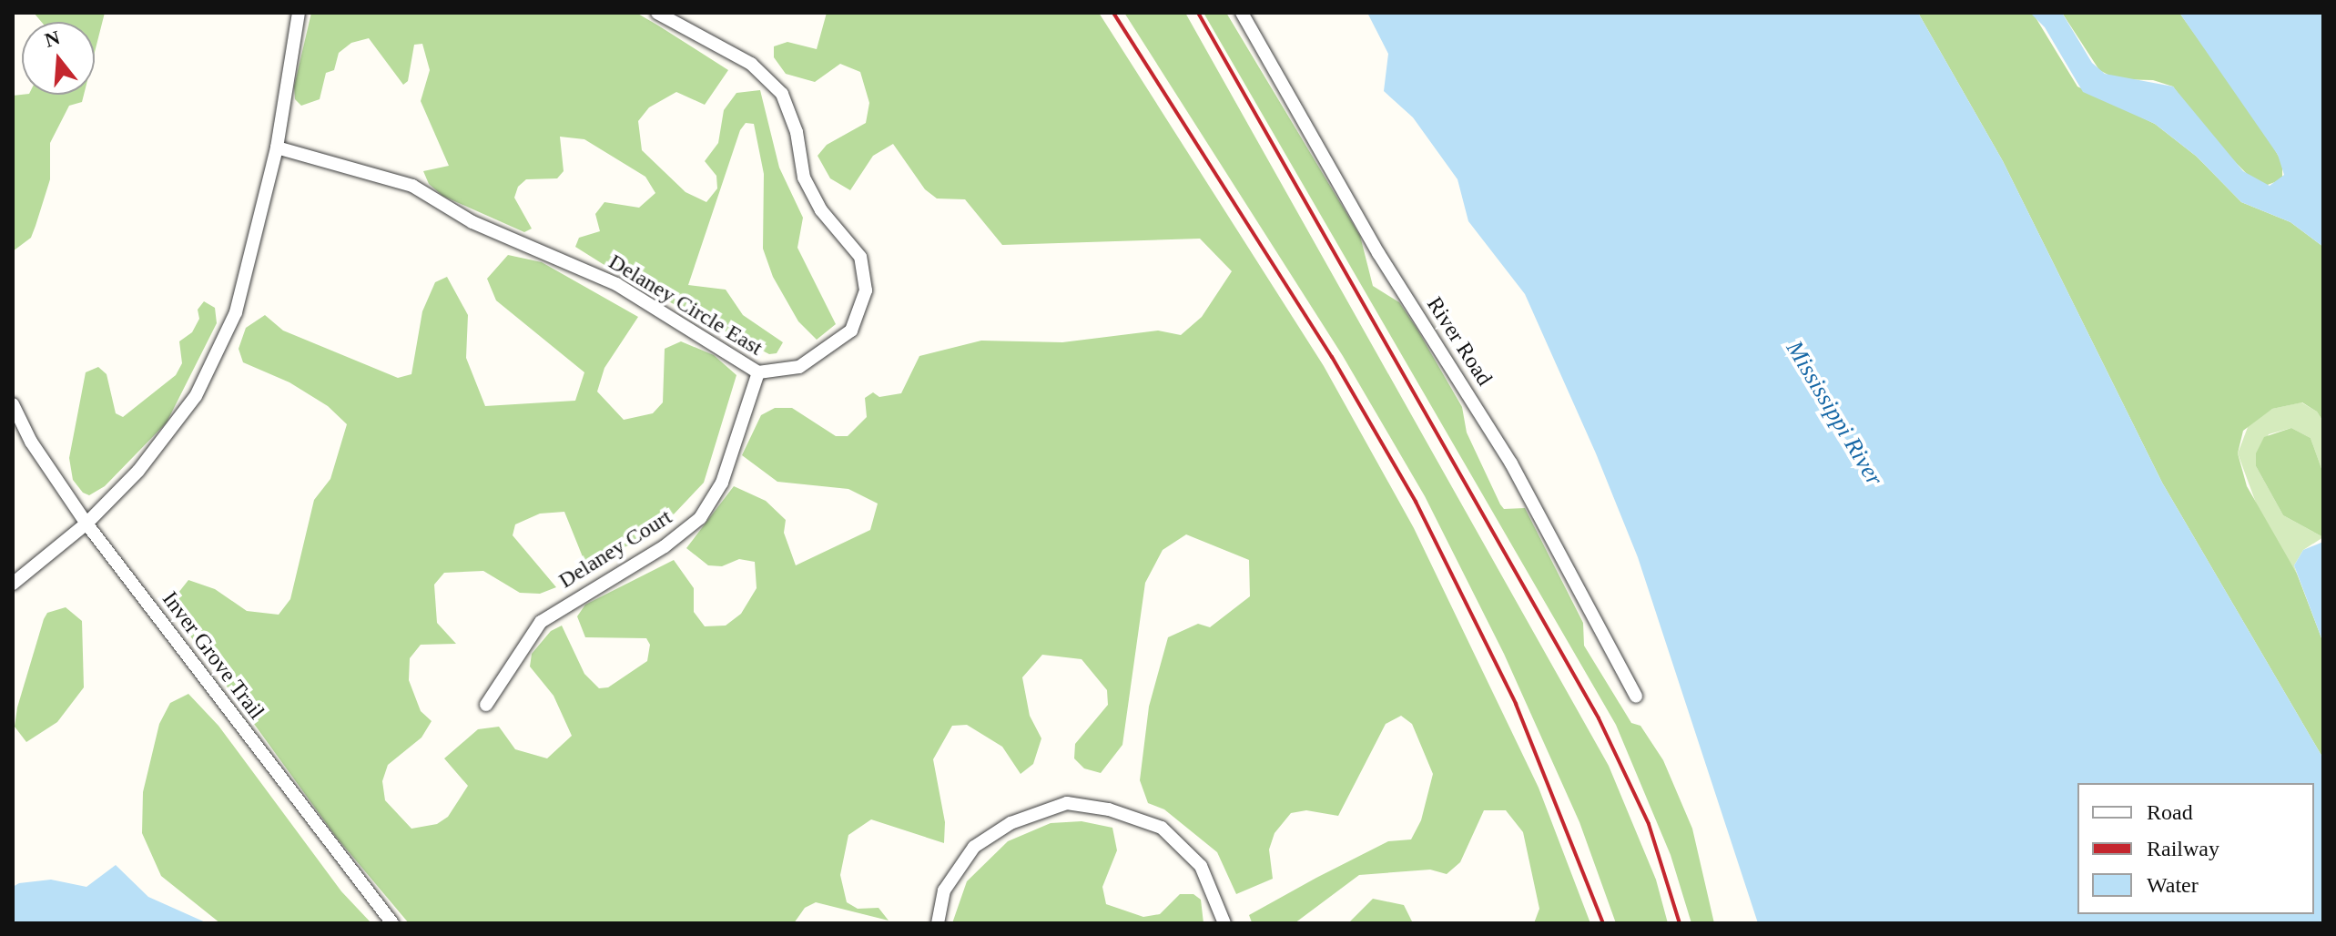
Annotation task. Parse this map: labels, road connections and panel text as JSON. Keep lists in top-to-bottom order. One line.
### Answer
{"streets":{"street":["Delaney Circle East","River Road","Delaney Court","Inver Grove Trail"]},"crossings":[["Delaney Circle East","Delaney Court"]],"water":["Mississippi River"],"legend":["Road","Railway","Water"],"north":"top"}
